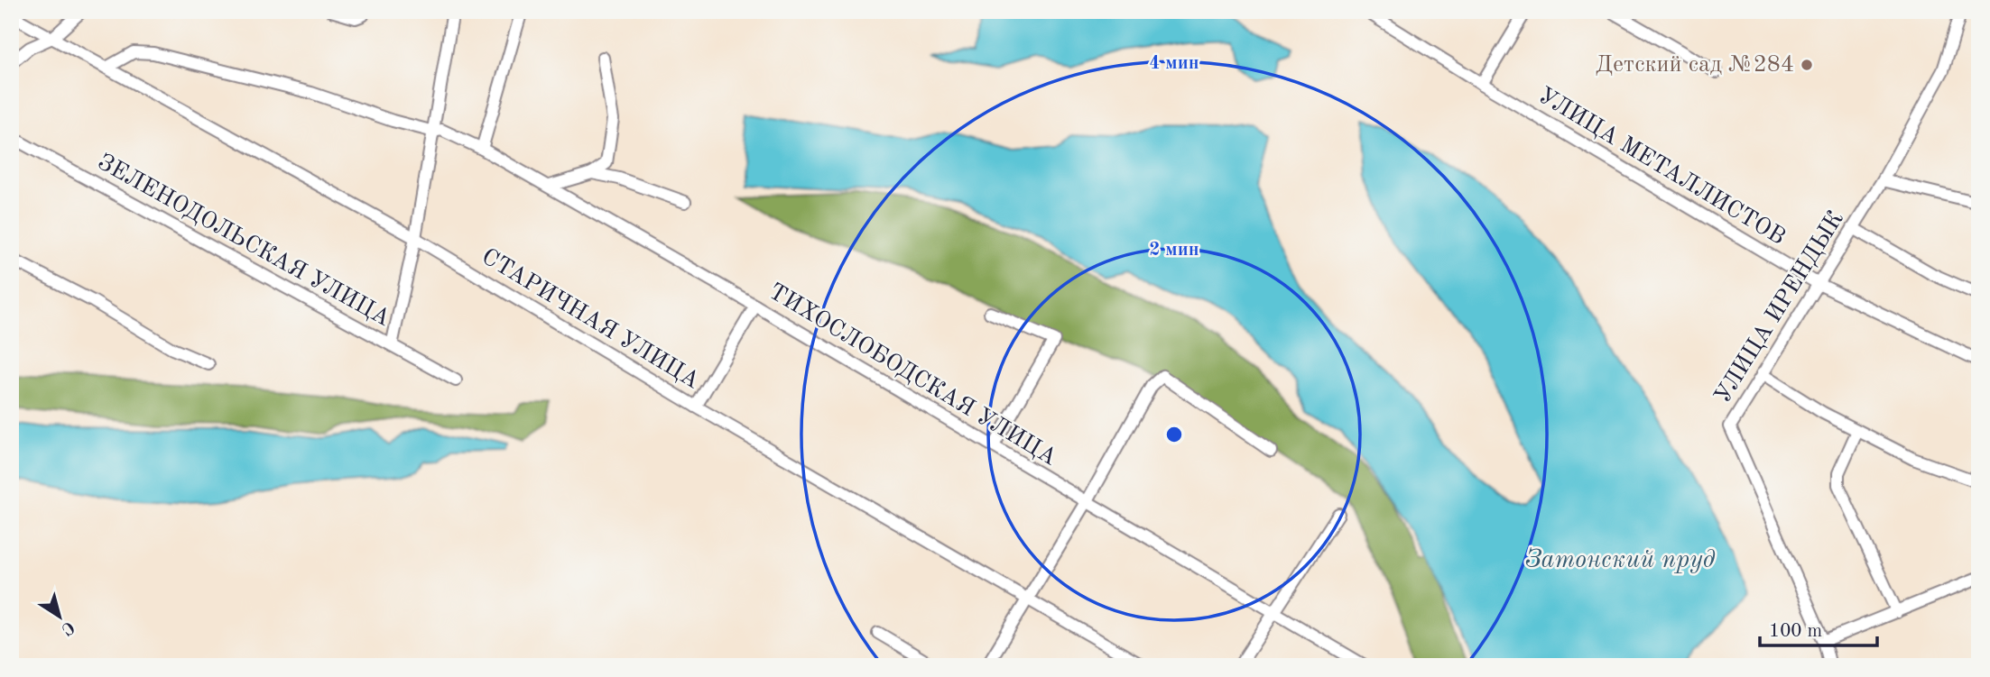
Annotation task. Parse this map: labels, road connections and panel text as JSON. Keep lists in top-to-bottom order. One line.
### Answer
{"streets":{"street":["УЛИЦА МЕТАЛЛИСТОВ","ЗЕЛЕНОДОЛЬСКАЯ УЛИЦА","УЛИЦА ИРЕНДЫК","СТАРИЧНАЯ УЛИЦА","ТИХОСЛОБОДСКАЯ УЛИЦА"]},"crossings":[["УЛИЦА МЕТАЛЛИСТОВ","УЛИЦА ИРЕНДЫК"],["СТАРИЧНАЯ УЛИЦА","ТИХОСЛОБОДСКАЯ УЛИЦА"]],"water":["Затонский пруд"],"places":["Детский сад №284"],"scale_bar":"100 m","north":"bottom right","rings":["4 мин","2 мин"]}
